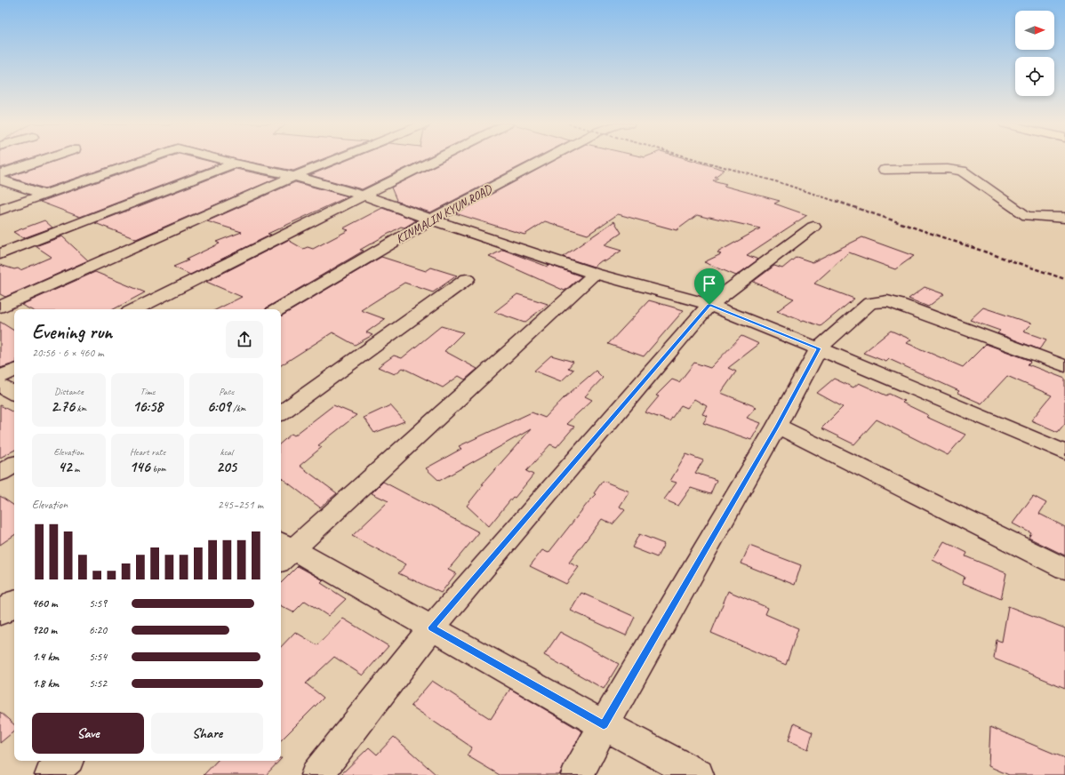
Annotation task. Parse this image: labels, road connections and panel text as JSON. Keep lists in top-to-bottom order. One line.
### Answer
{"streets":{"street":["KINMALIN KYUN ROAD"]},"north":"right","page":{"heading":["Evening run","20:56 · 6 × 460 m"],"stats":[["Distance","2.76 km"],["Time","16:58"],["Pace","6:09 /km"],["Elevation","42 m"],["Heart rate","146 bpm"],["kcal","205"]],"chart":["Elevation","245–251 m"],"list":[{"name":"460 m","note":"5:59"},{"name":"920 m","note":"6:20"},{"name":"1.4 km","note":"5:54"},{"name":"1.8 km","note":"5:52"}],"buttons":["Save","Share"]}}
